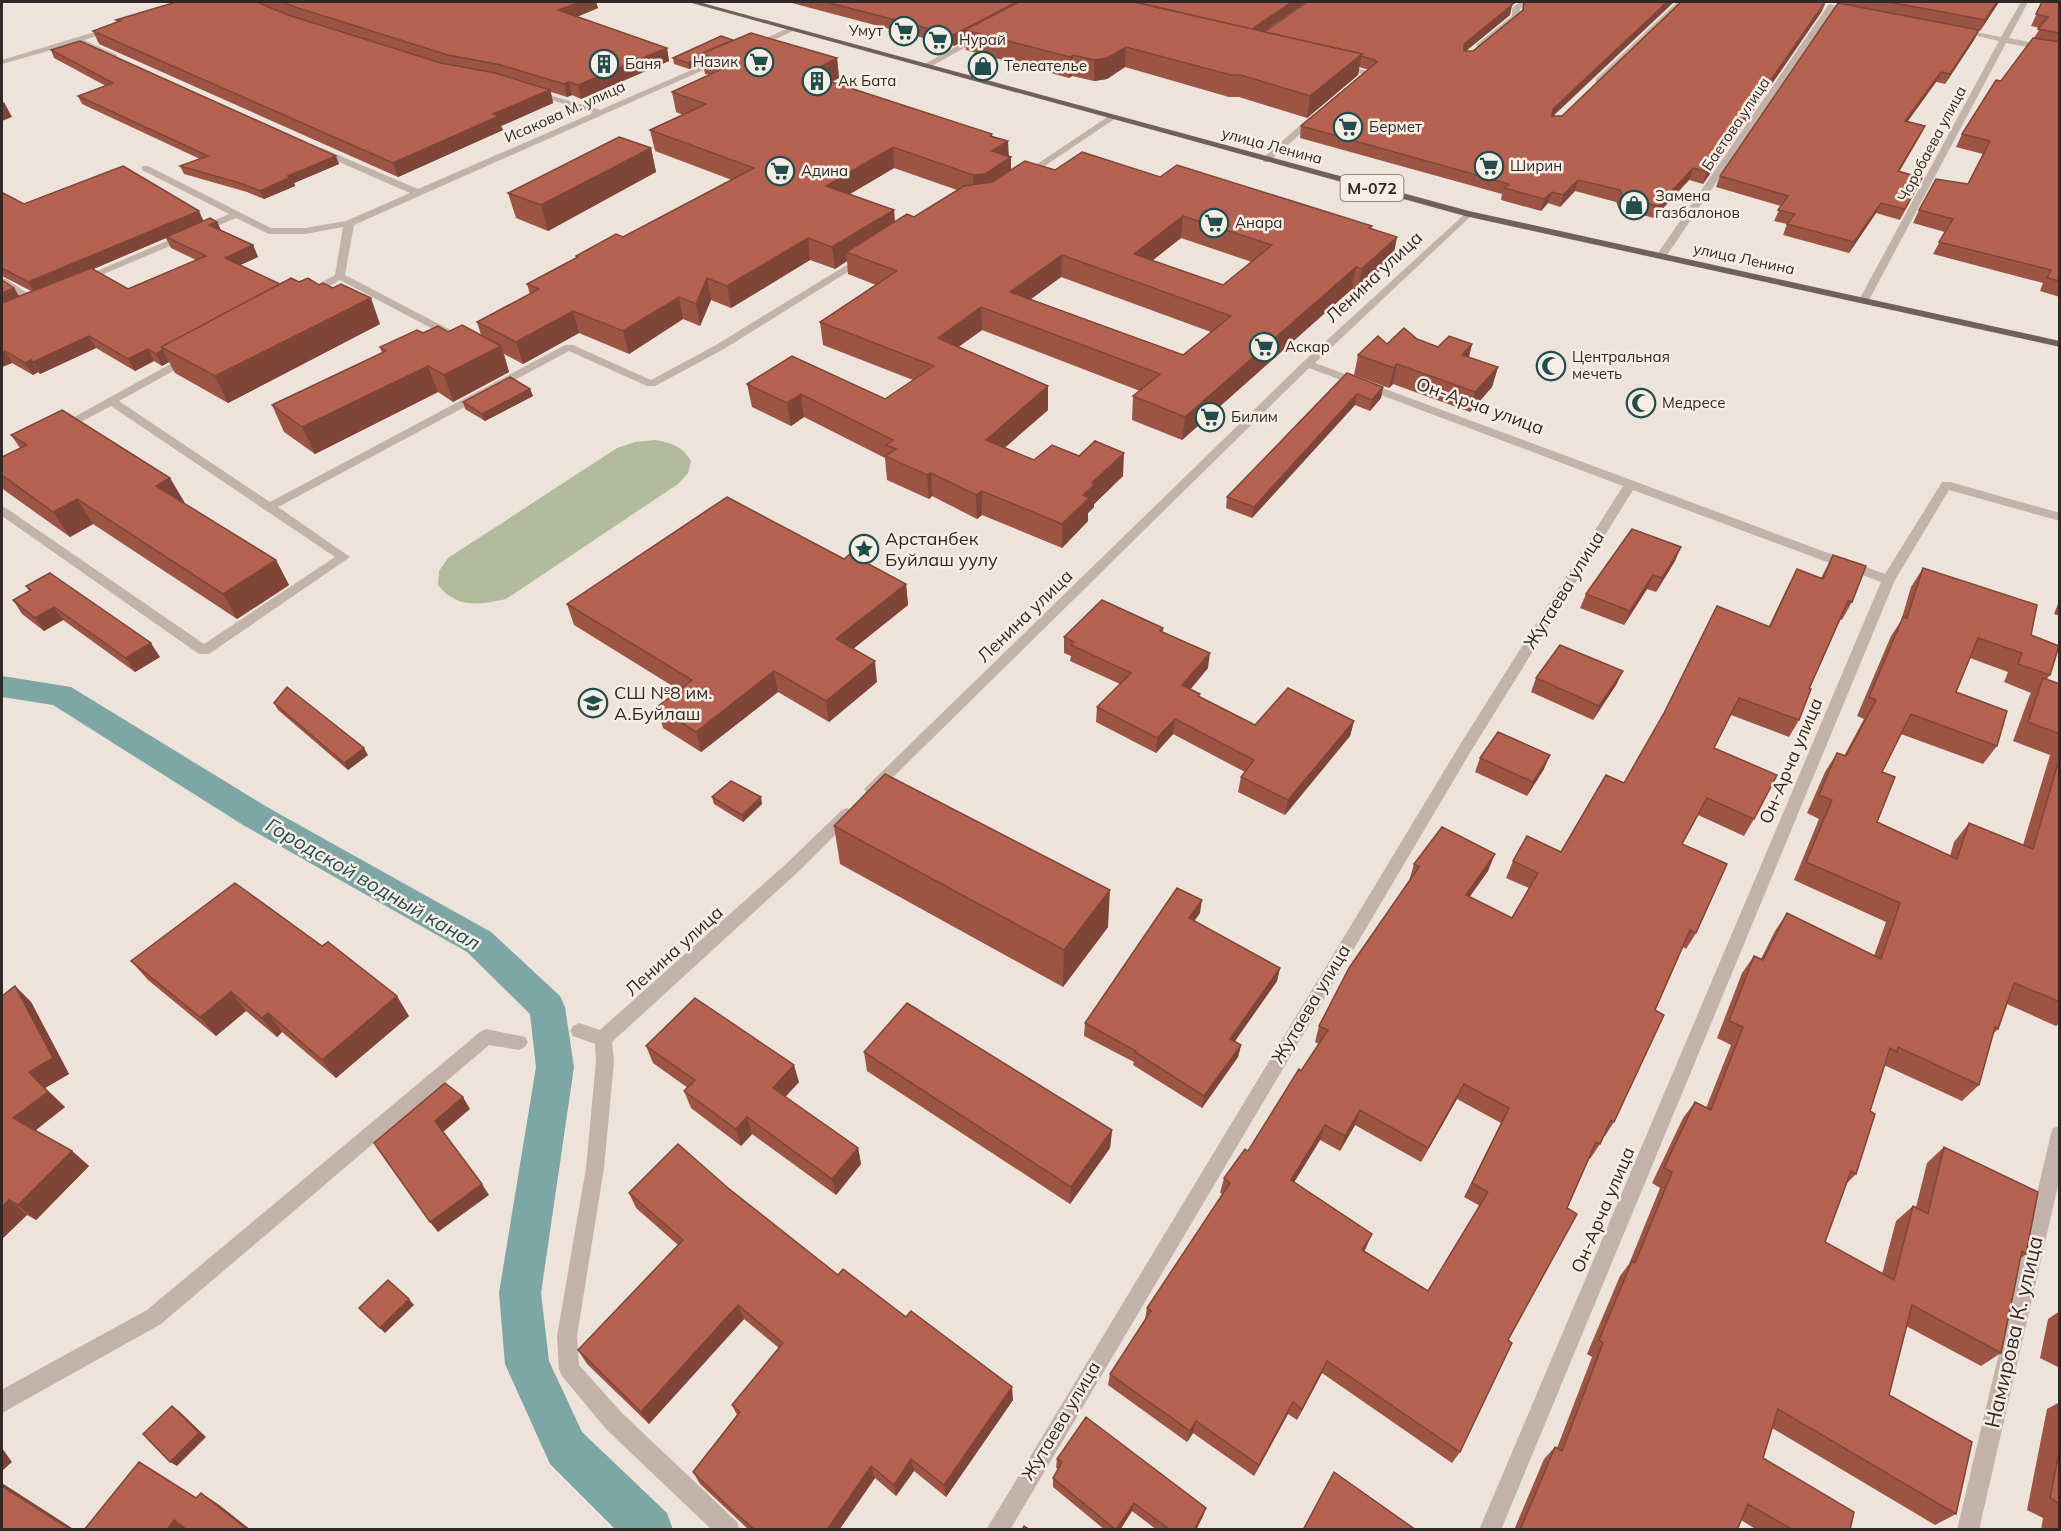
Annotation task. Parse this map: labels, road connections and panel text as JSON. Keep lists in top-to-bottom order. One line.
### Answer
{"streets":{"main road":["улица Ленина","М-072"],"street":["Исакова М. улица","Баетова улица","Чоробаева улица","Ленина улица","Он-Арча улица","Жутаева улица","Намирова К. улица"]},"crossings":[["Баетова улица","улица Ленина"],["Чоробаева улица","улица Ленина"],["улица Ленина","Ленина улица"],["Ленина улица","Он-Арча улица"],["Он-Арча улица","Жутаева улица"]],"water":["Городской водный канал"],"places":{"supermarket":["Умут","Нурай","Назик","Бермет","Ширин","Адина","Анара","Аскар","Билим"],"building":["Баня","Ак Бата"],"shop":["Телеателье","Замена газбалонов"],"mosque":["Центральная мечеть","Медресе"],"place":["Арстанбек Буйлаш уулу"],"school or university":["СШ №8 им. А.Буйлаш"]}}
